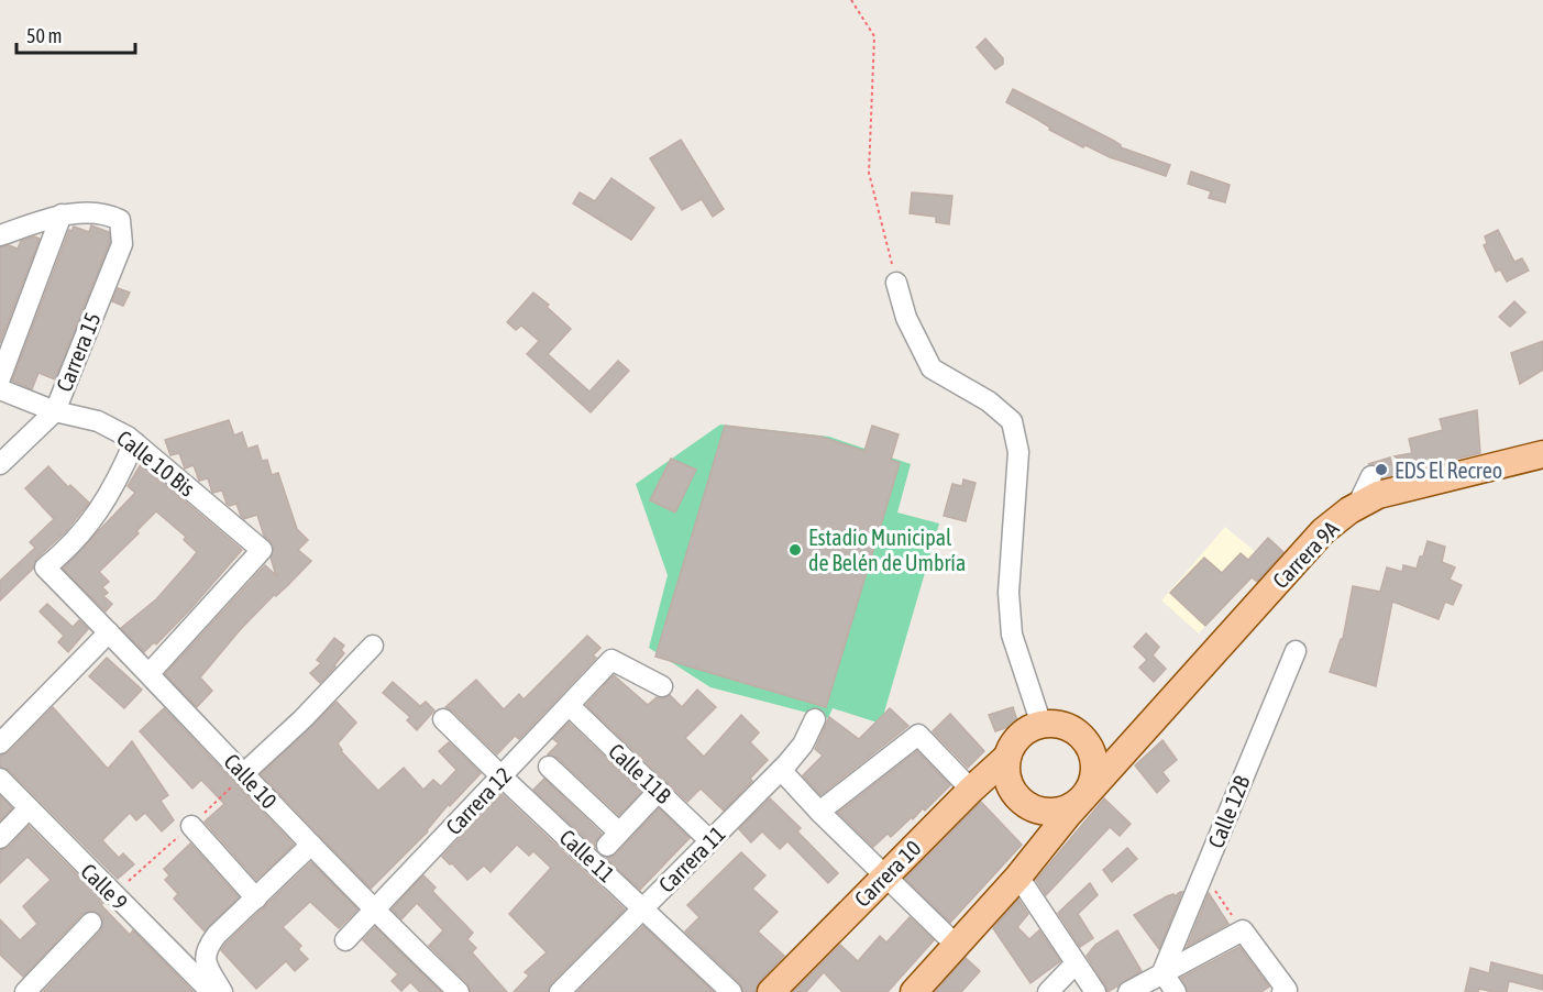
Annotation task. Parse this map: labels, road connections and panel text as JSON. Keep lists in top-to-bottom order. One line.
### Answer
{"streets":{"main road":["Carrera 9A","Carrera 10"],"street":["Carrera 15","Calle 10 Bis","Calle 11B","Calle 10","Carrera 12","Calle 12B","Calle 11","Carrera 11","Calle 9"]},"crossings":[["Carrera 15","Calle 10 Bis"],["Calle 10 Bis","Calle 10"],["Carrera 9A","Carrera 10"],["Calle 11B","Carrera 12"],["Calle 11B","Carrera 11"],["Calle 10","Carrera 12"],["Carrera 12","Calle 11"],["Calle 11","Carrera 11"]],"places":["EDS El Recreo","Estadio Municipal de Belén de Umbría"],"scale_bar":"50 m"}
